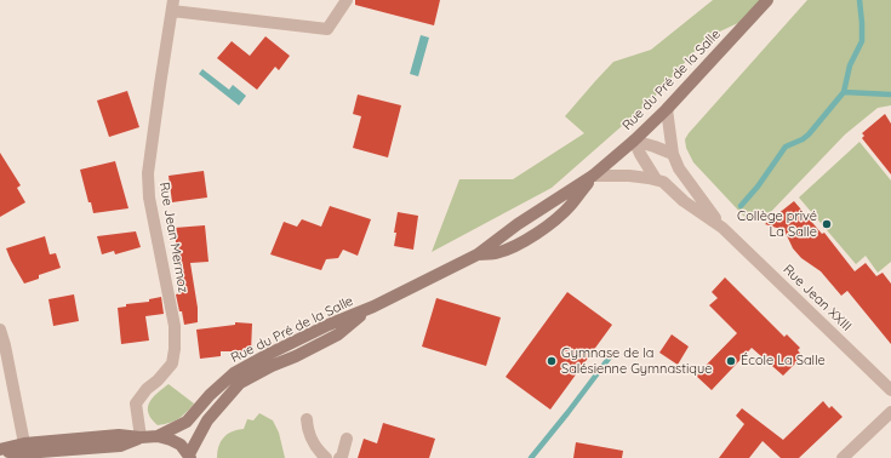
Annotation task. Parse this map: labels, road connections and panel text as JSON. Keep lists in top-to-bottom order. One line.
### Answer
{"streets":{"main road":["Rue du Pré de la Salle"],"street":["Rue Jean Mermoz","Rue Jean XXIII"]},"crossings":[["Rue du Pré de la Salle","Rue Jean XXIII"]],"places":["Collège privé La Salle","Gymnase de la Salésienne Gymnastique","École La Salle"]}
